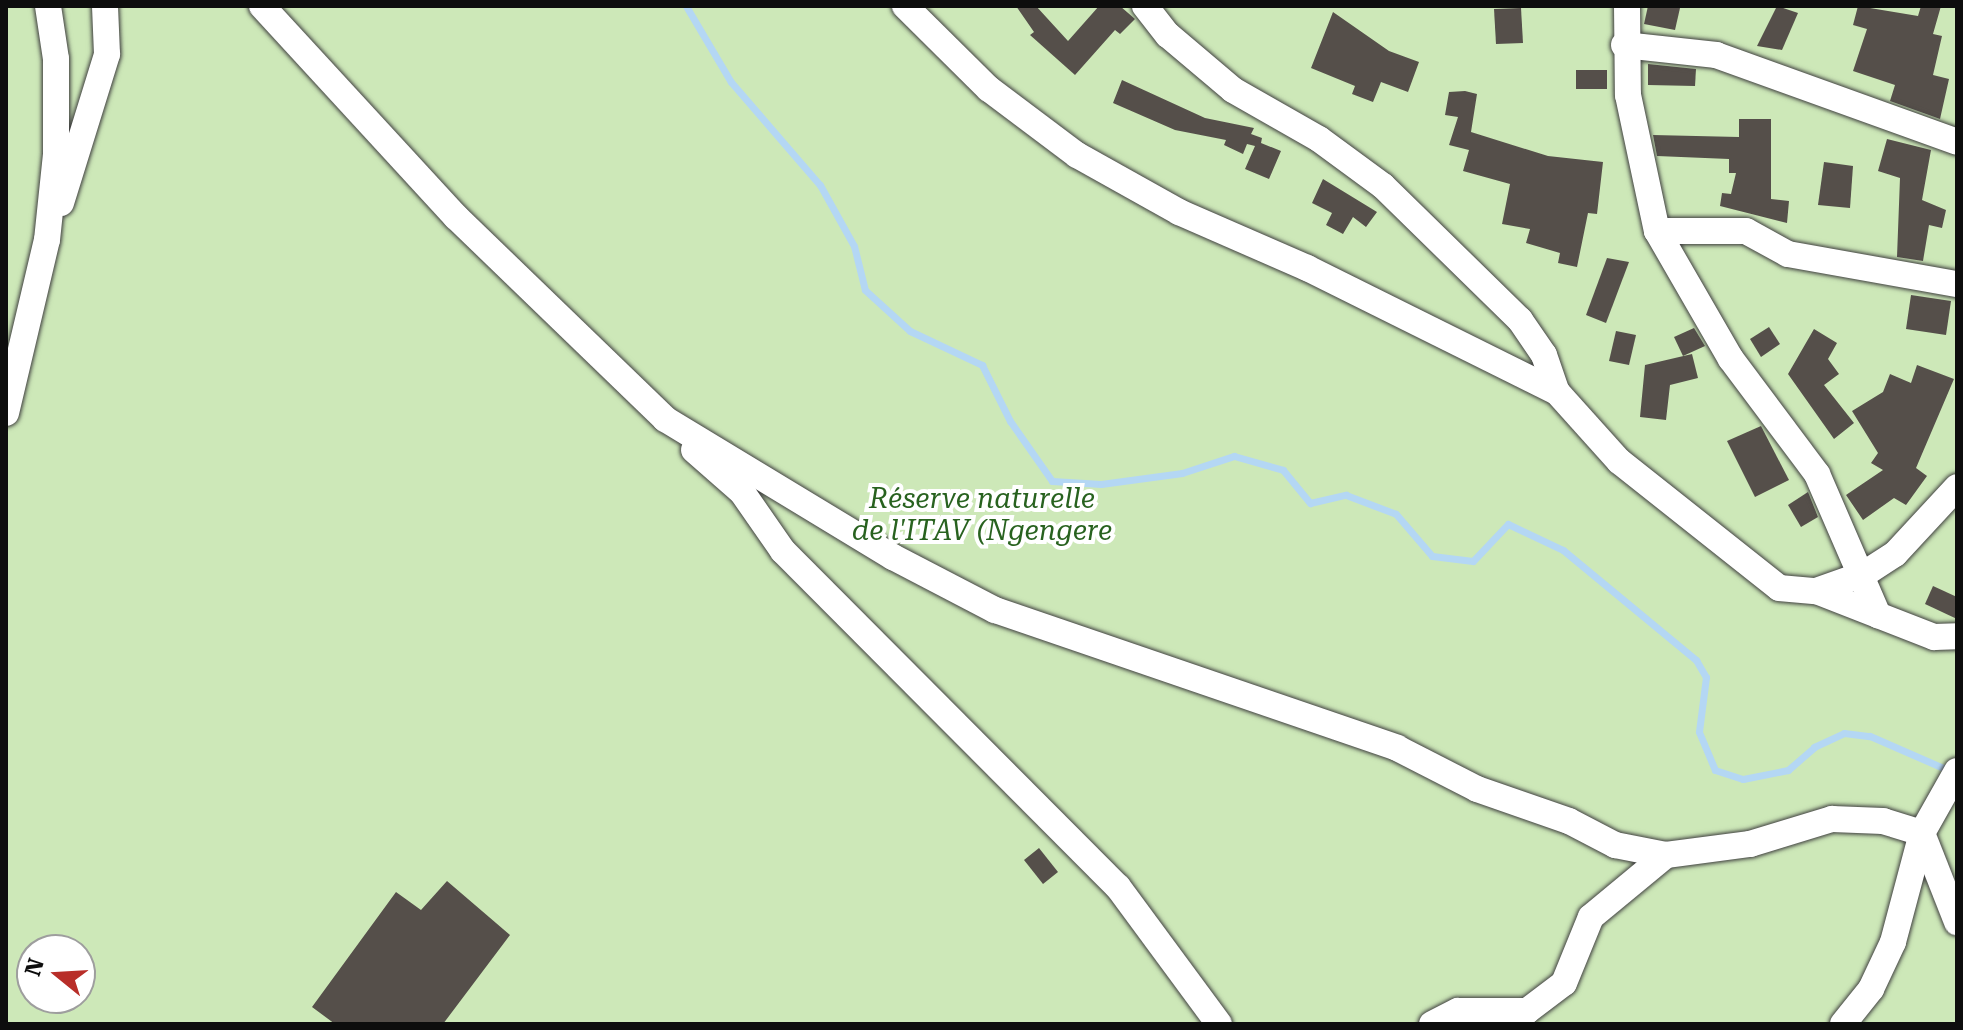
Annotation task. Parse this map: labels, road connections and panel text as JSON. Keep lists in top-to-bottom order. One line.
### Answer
{"parks":["Réserve naturelle de l'ITAV (Ngengere"],"north":"left"}
